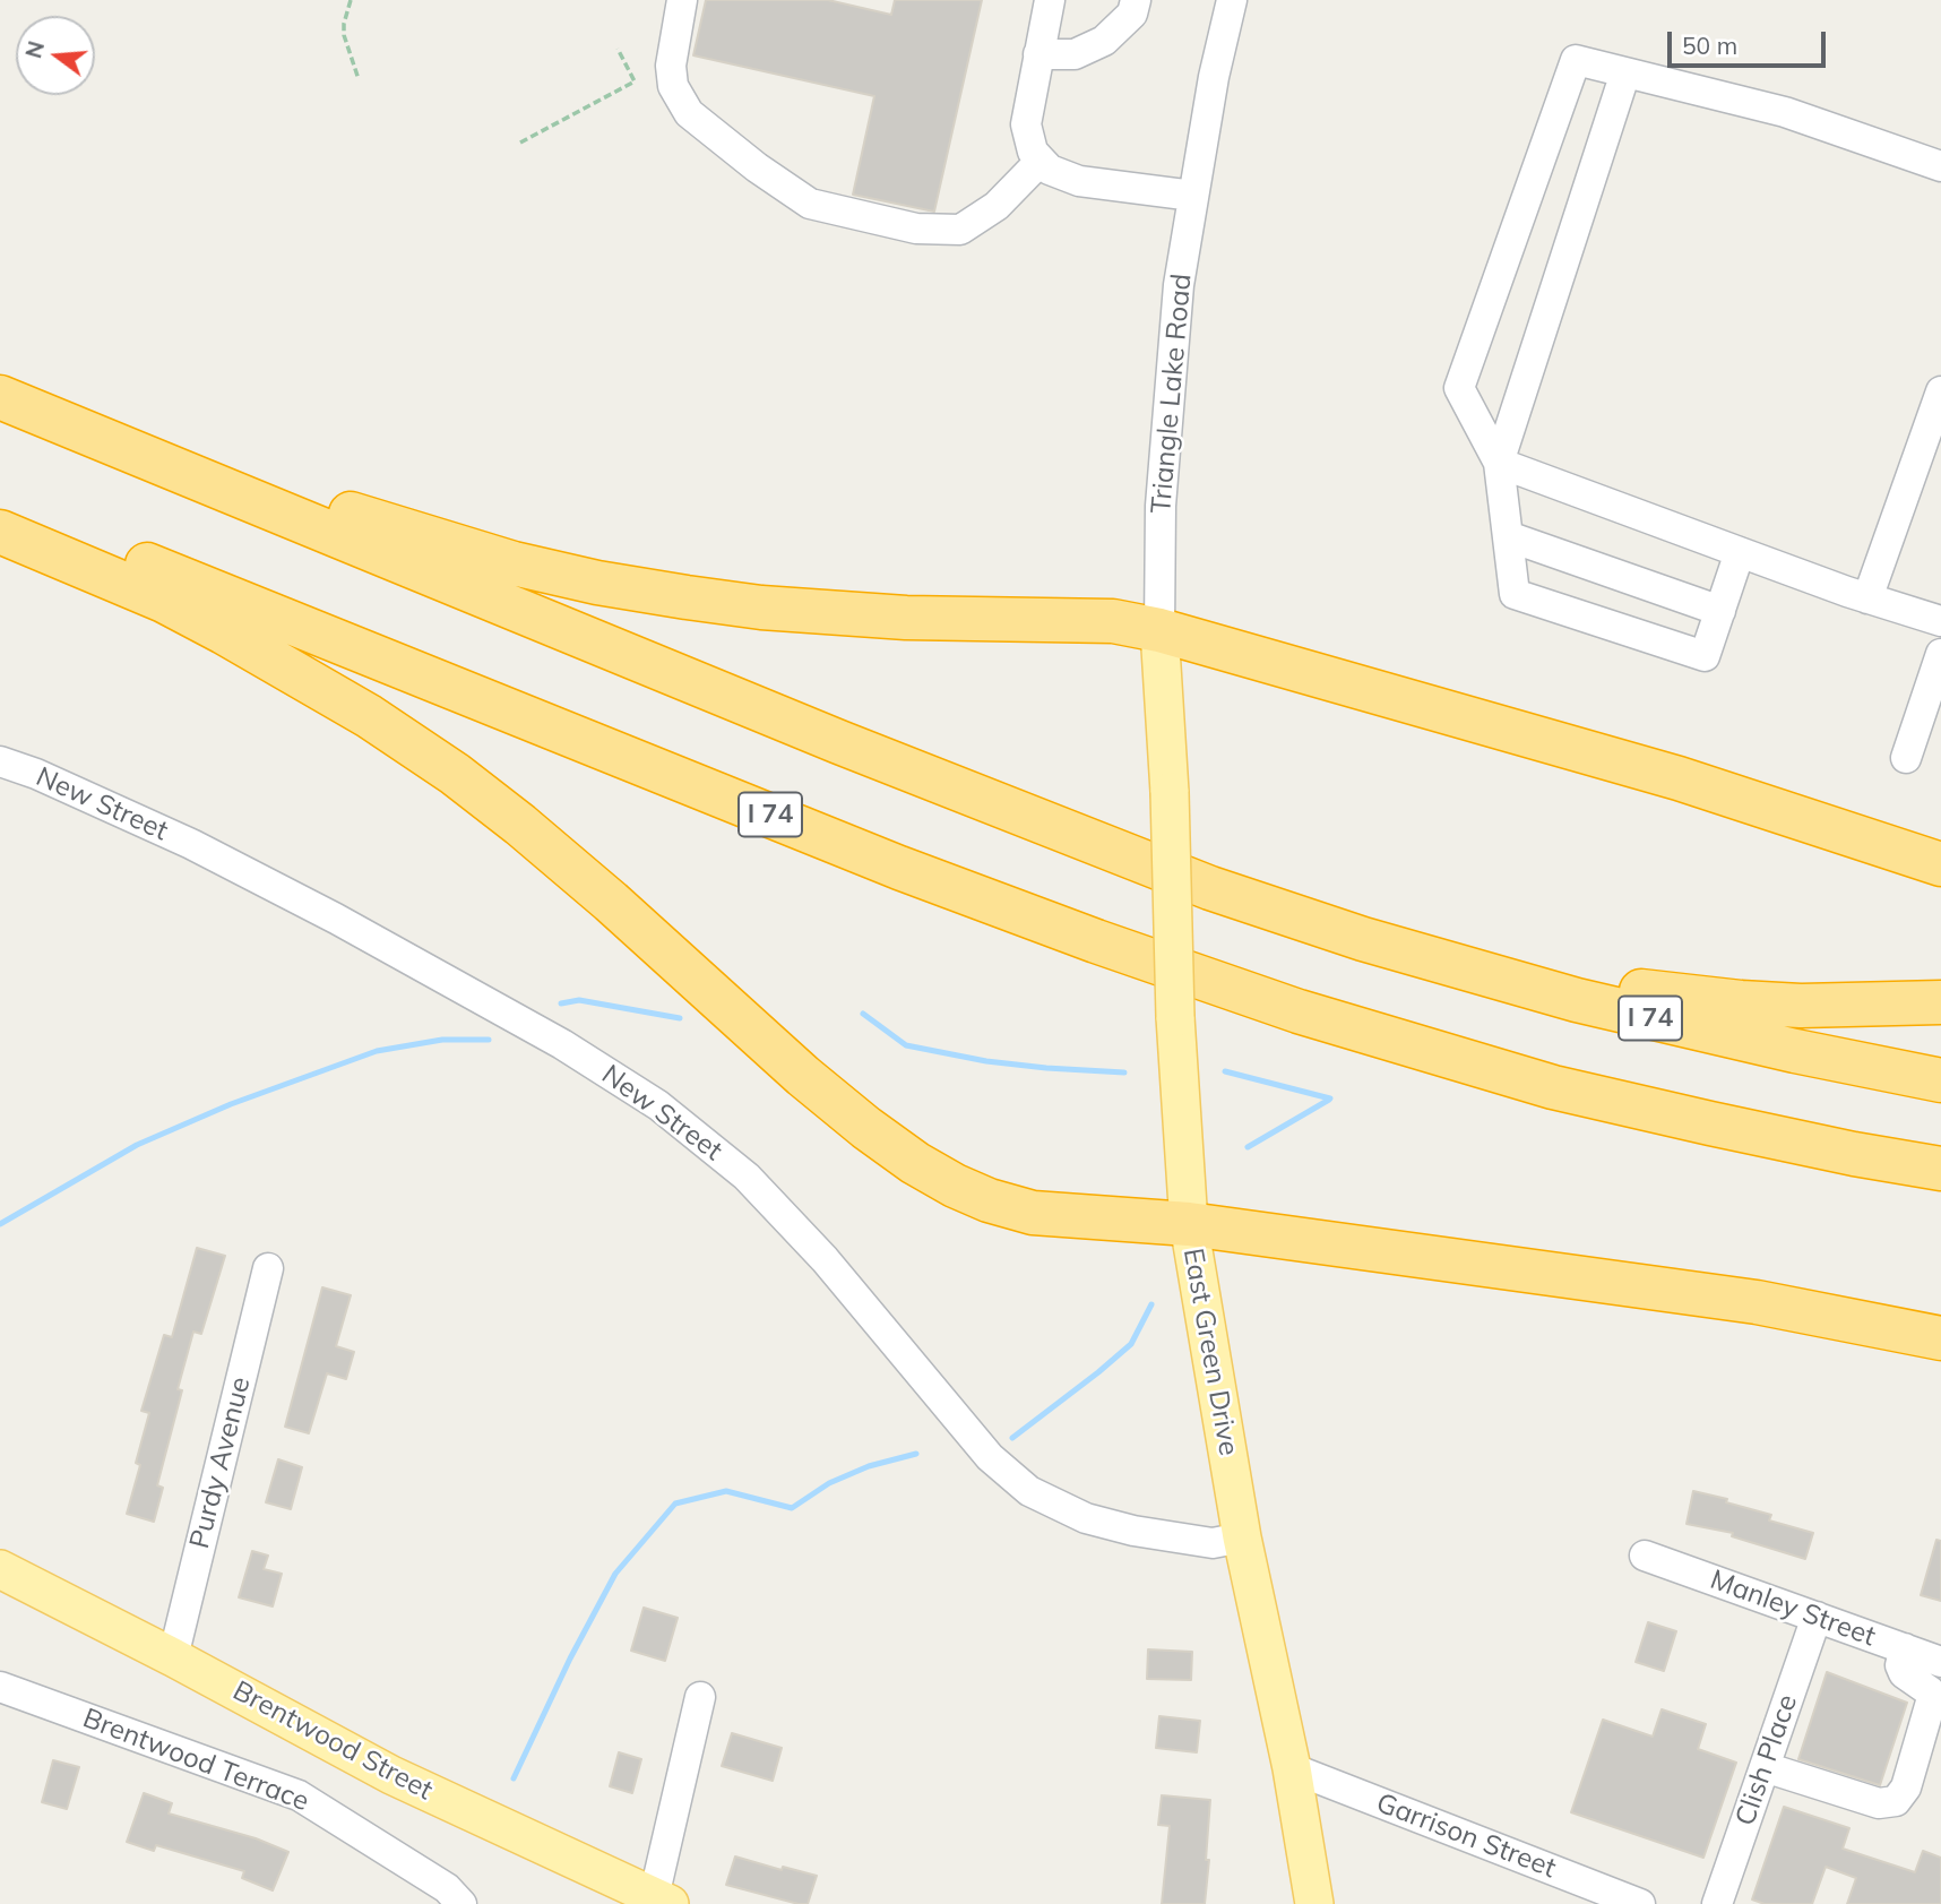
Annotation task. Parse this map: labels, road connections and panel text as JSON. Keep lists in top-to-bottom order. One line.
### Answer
{"streets":{"highway":["I 74"],"main road":["Triangle Lake Road","East Green Drive","Brentwood Street"],"street":["New Street","Purdy Avenue","Manley Street","Brentwood Terrace","Clish Place","Garrison Street"]},"crossings":[["Triangle Lake Road","East Green Drive"],["New Street","East Green Drive"],["East Green Drive","Garrison Street"],["Purdy Avenue","Brentwood Street"],["Manley Street","Clish Place"]],"scale_bar":"50 m","north":"left"}
